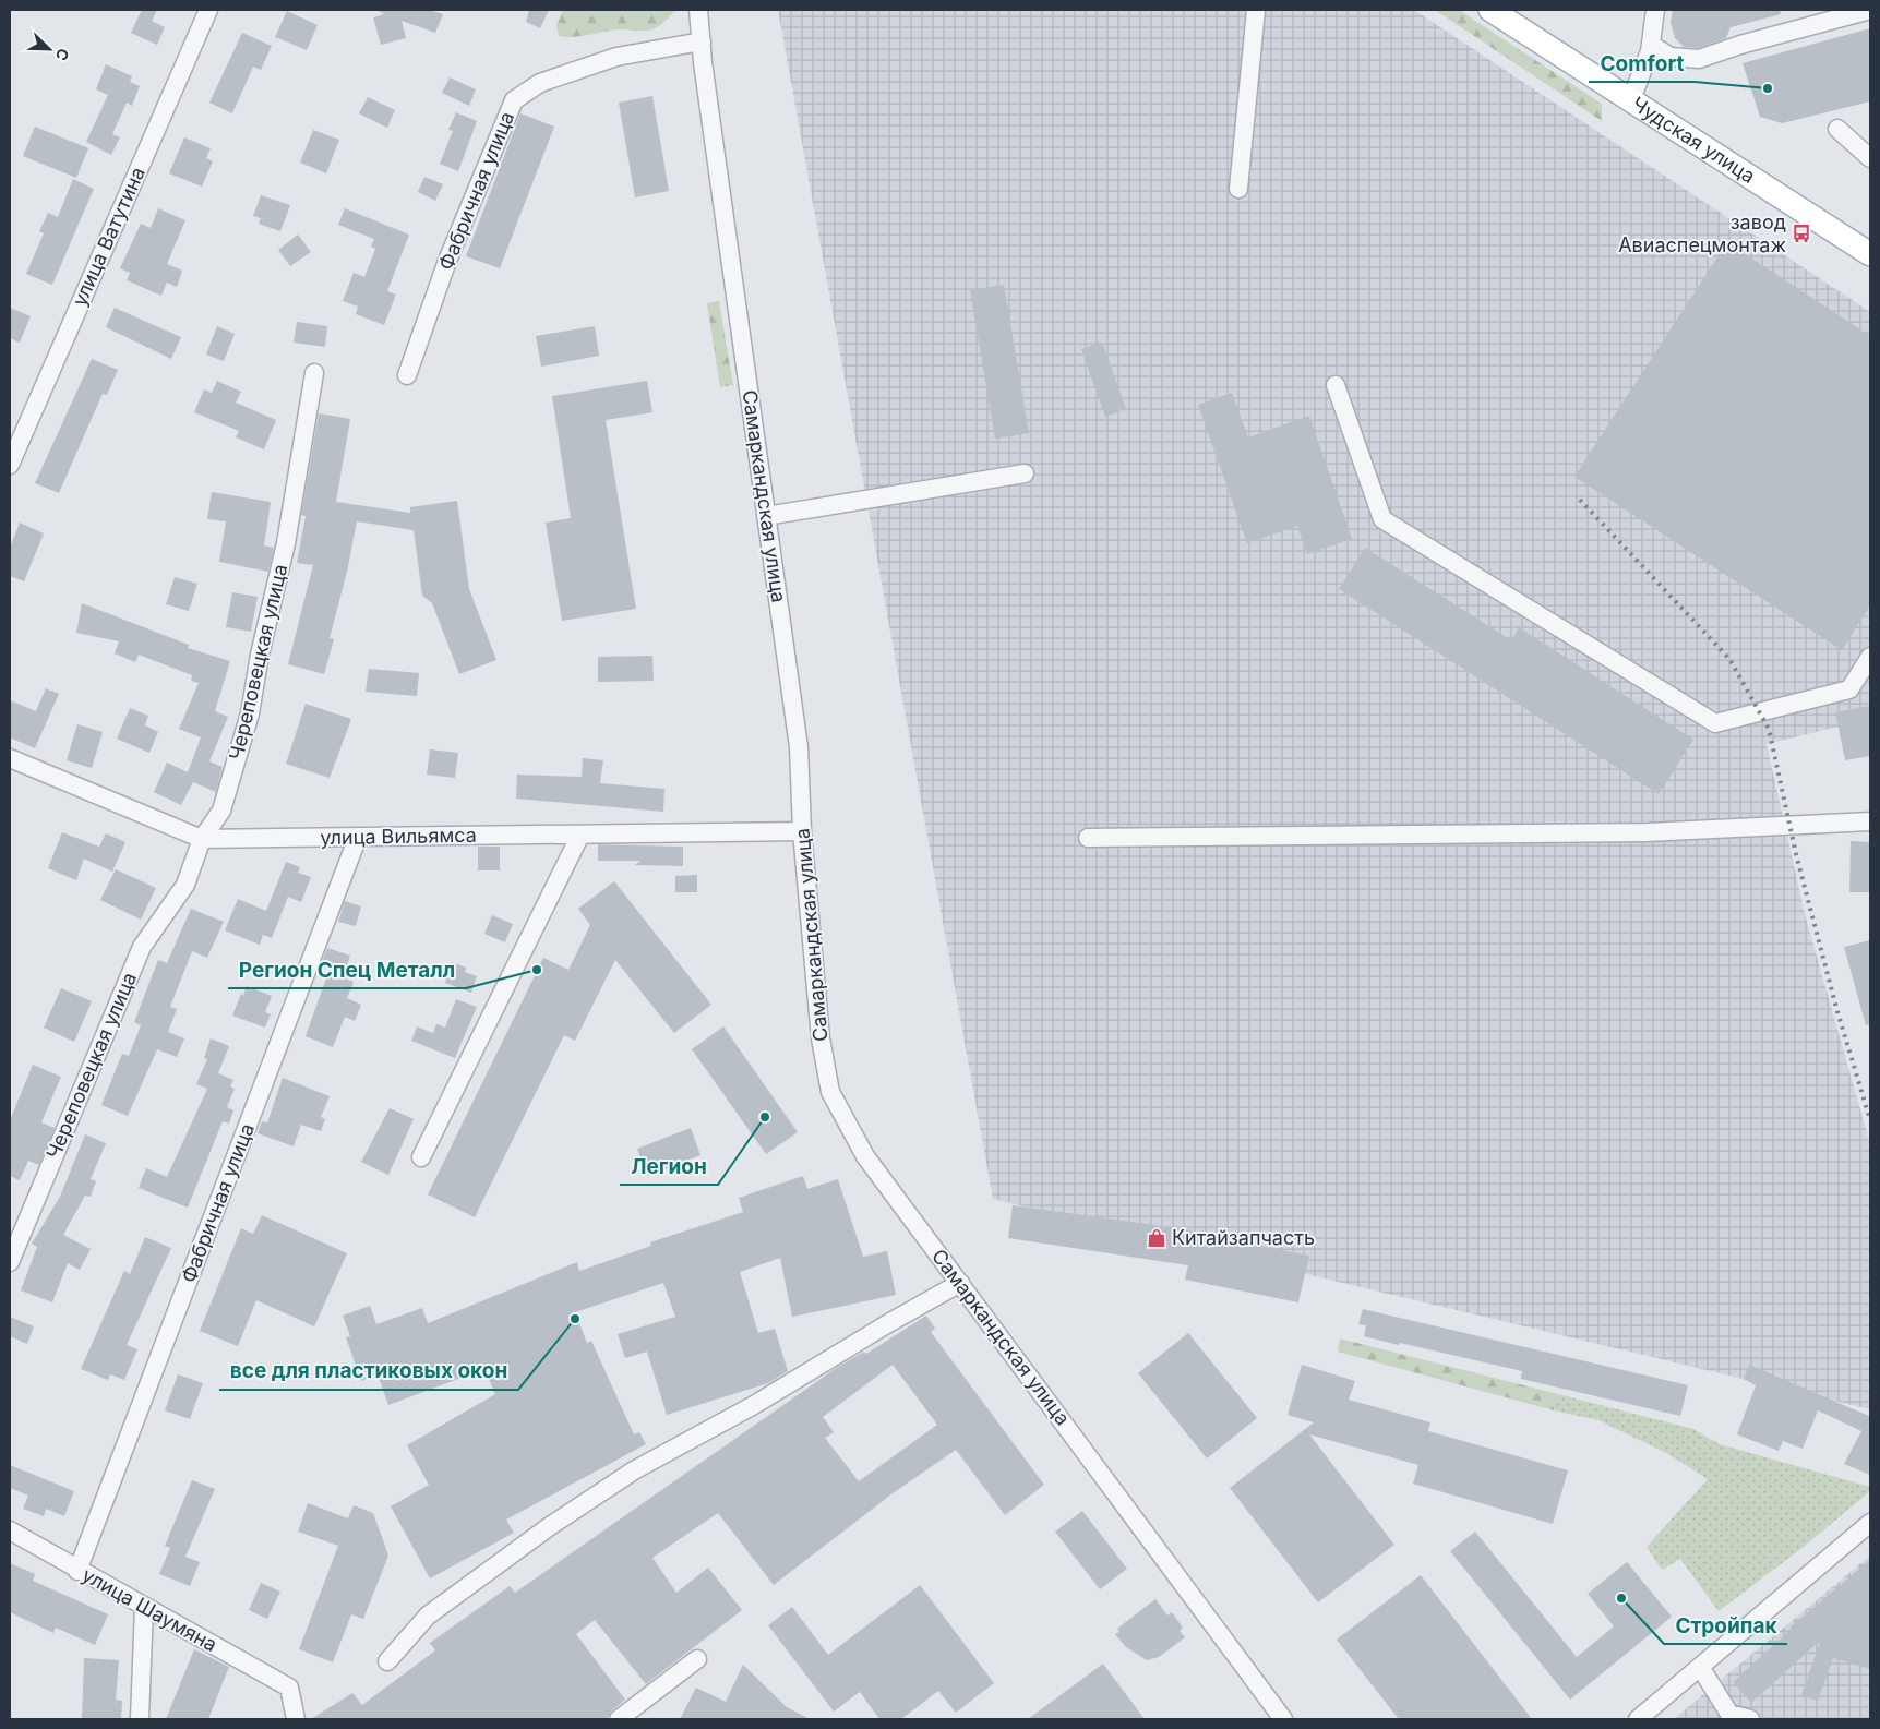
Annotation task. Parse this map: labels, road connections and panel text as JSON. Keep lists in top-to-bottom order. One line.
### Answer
{"streets":{"main road":["Чудская улица"],"street":["Фабричная улица","улица Ватутина","Самаркандская улица","Череповецкая улица","улица Вильямса","улица Шаумяна"]},"crossings":[["Фабричная улица","Самаркандская улица"],["Фабричная улица","улица Вильямса"],["Фабричная улица","улица Шаумяна"],["Самаркандская улица","улица Вильямса"],["Череповецкая улица","улица Вильямса"]],"places":{"other":["Comfort","Регион Спец Металл","Легион","все для пластиковых окон","Стройпак"],"bus stop":["завод Авиаспецмонтаж"],"shop":["Китайзапчасть"]},"north":"bottom right"}
